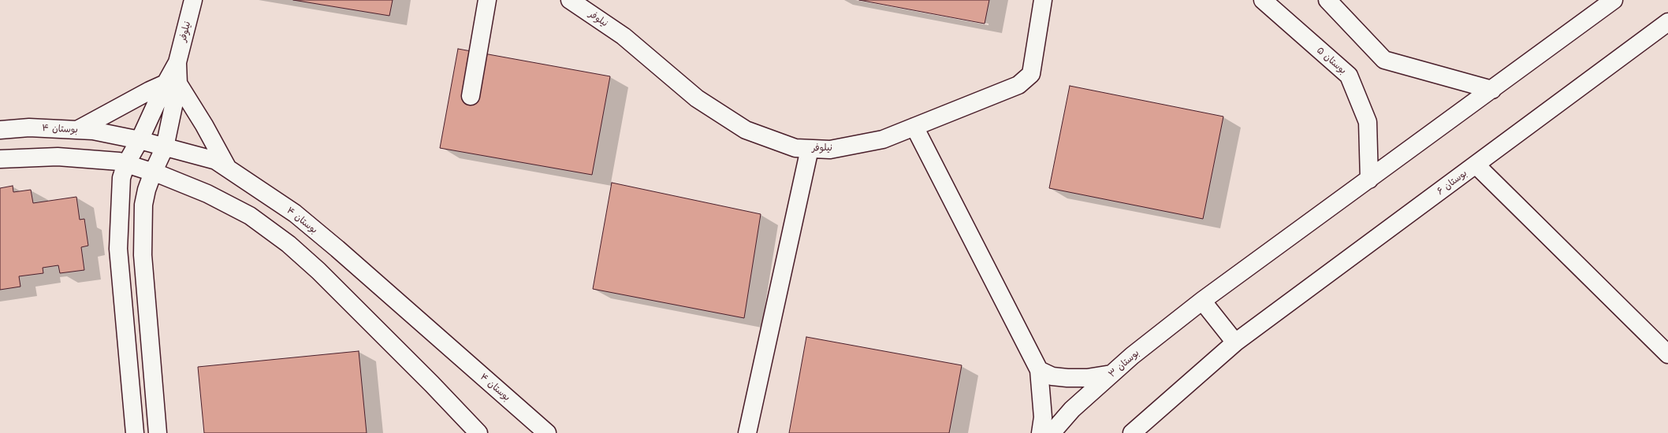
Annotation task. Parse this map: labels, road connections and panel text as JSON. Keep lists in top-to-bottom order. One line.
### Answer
{"streets":{"street":["نیلوفر","بوستان ۵","بوستان ۴","بوستان ۶","بوستان ۳"]}}
